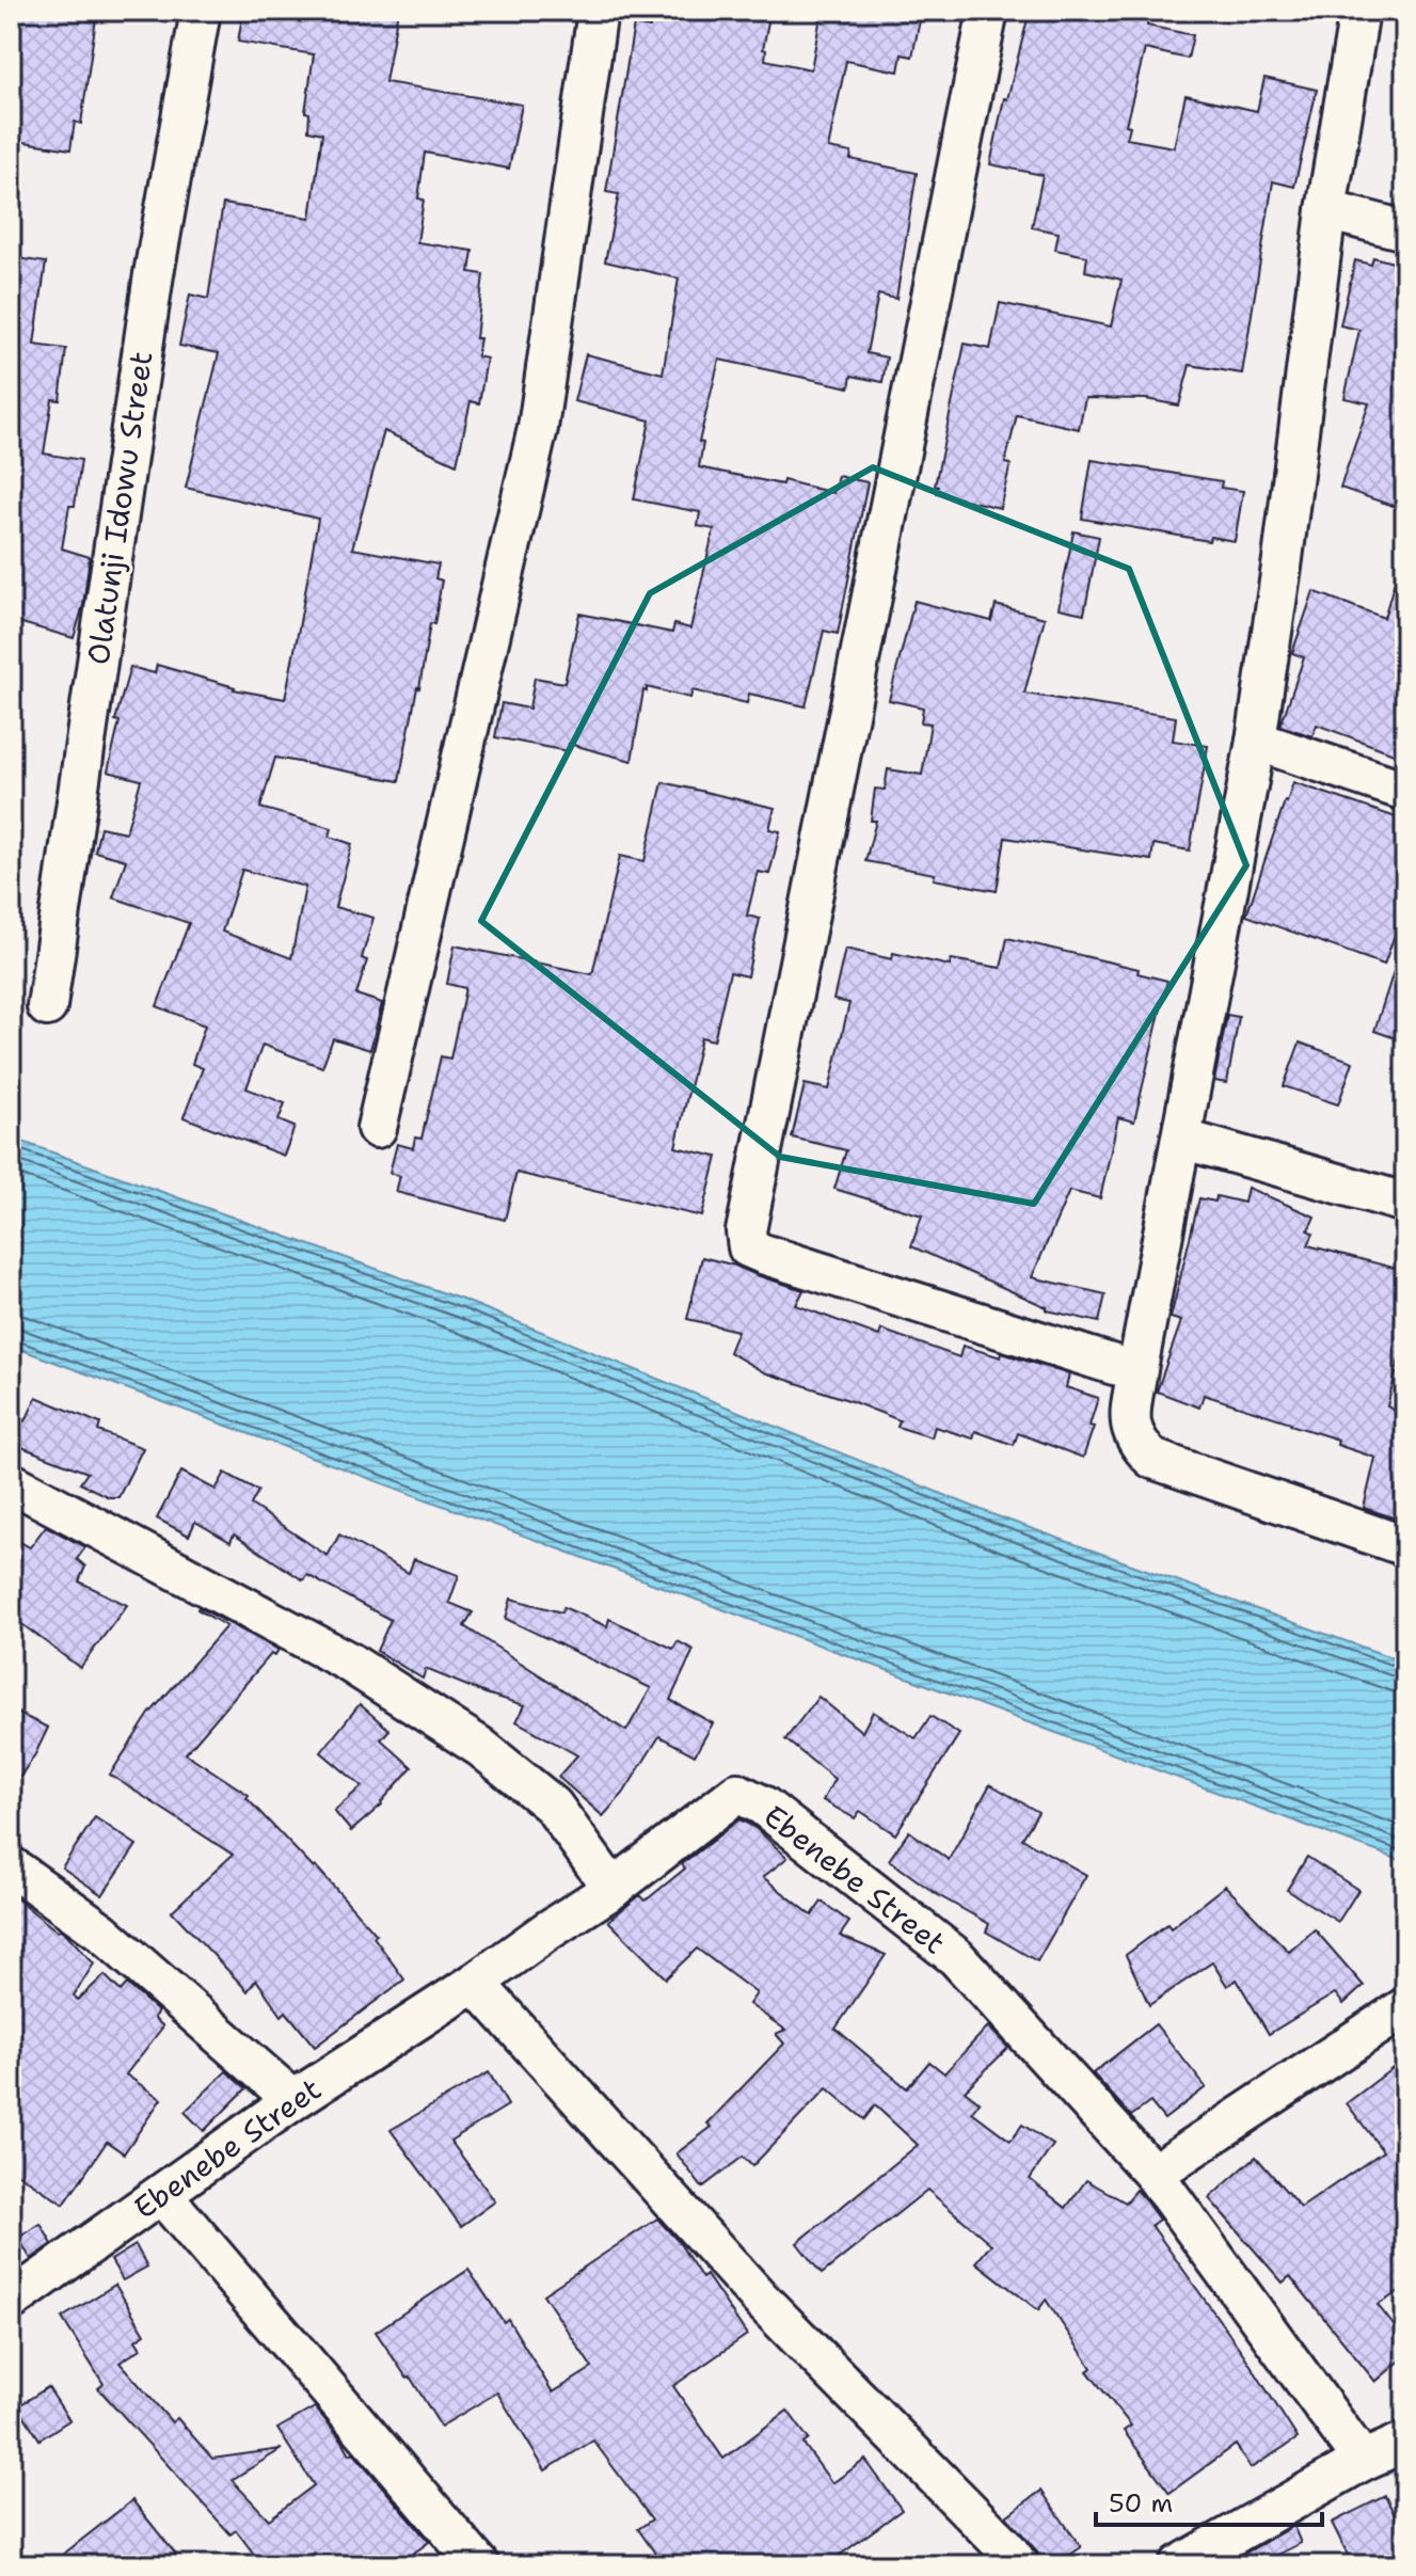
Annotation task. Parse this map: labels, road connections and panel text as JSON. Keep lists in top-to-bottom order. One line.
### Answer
{"streets":{"street":["Olatunji Idowu Street","Ebenebe Street"]},"scale_bar":"50 m"}
